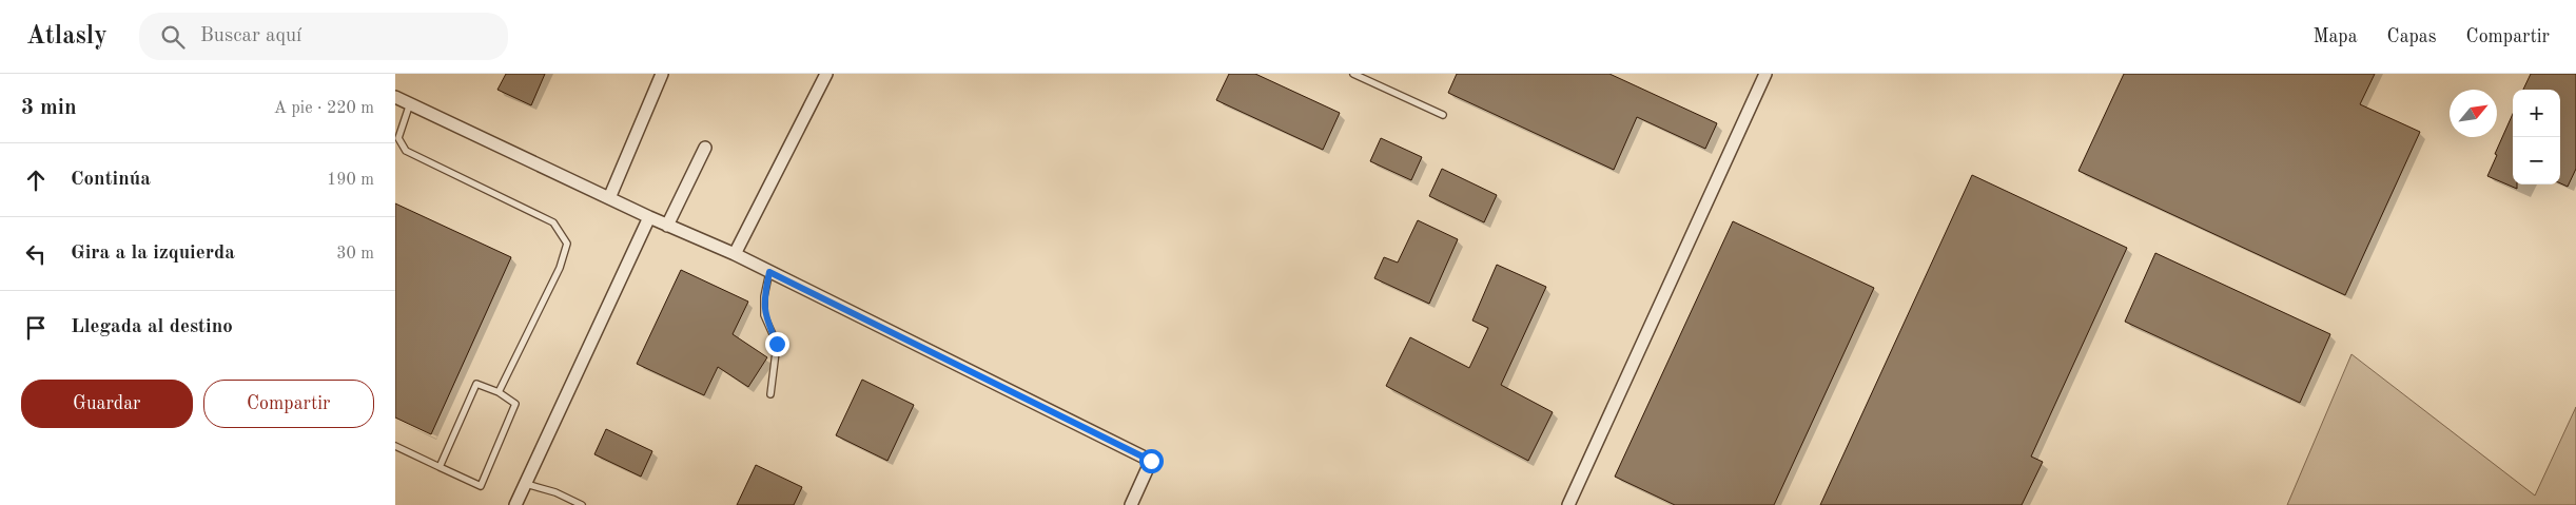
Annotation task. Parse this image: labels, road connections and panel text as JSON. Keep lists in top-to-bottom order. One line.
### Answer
{"north":"top right","page":{"header":"Atlasly","search":"Buscar aquí","nav":["Mapa","Capas","Compartir"],"heading":["3 min","A pie · 220 m"],"map_buttons":["+","−"],"list":[["Continúa","190 m"],["Gira a la izquierda","30 m"],"Llegada al destino"],"buttons":["Guardar","Compartir"]}}
